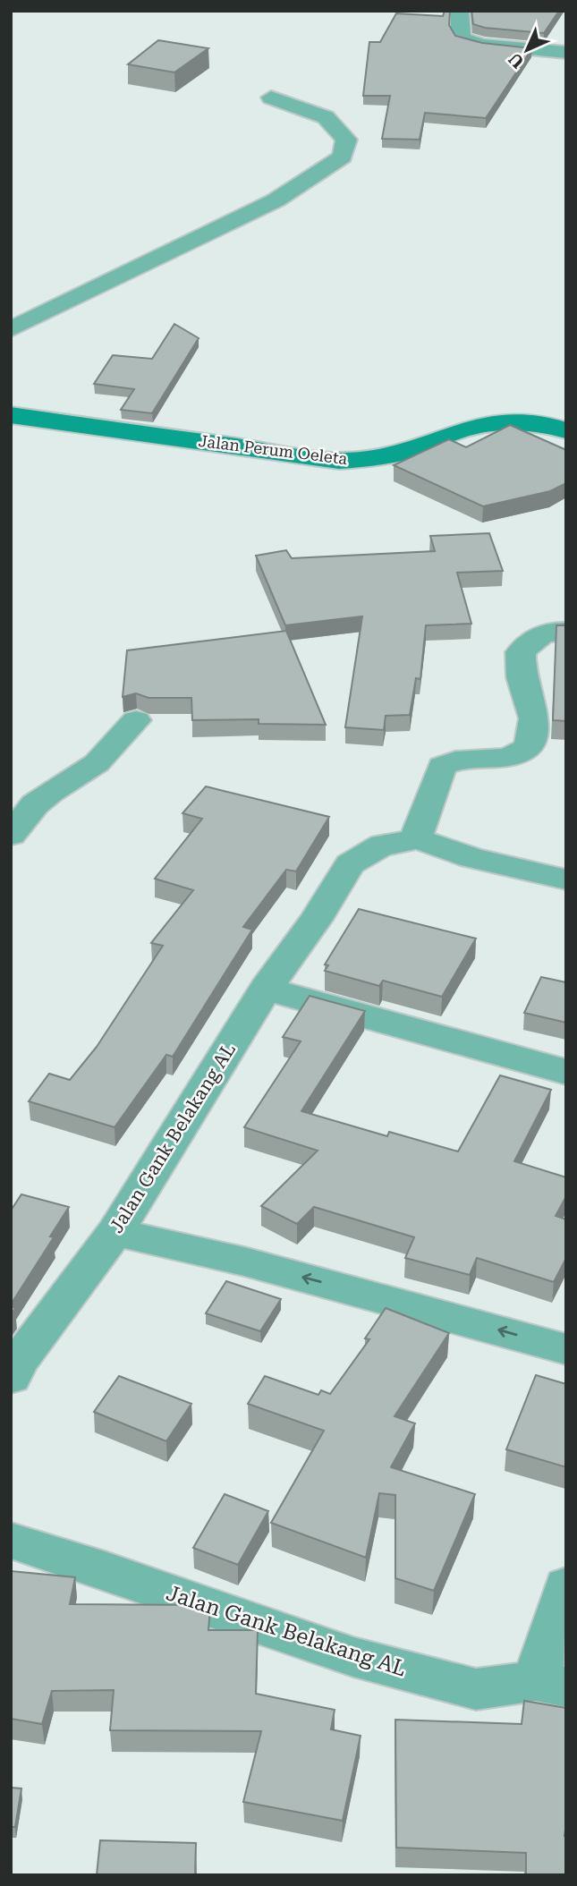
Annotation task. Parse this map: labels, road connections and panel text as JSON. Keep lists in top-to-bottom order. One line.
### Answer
{"streets":{"street":["Jalan Perum Oeleta","Jalan Gank Belakang AL"]},"north":"bottom left"}
